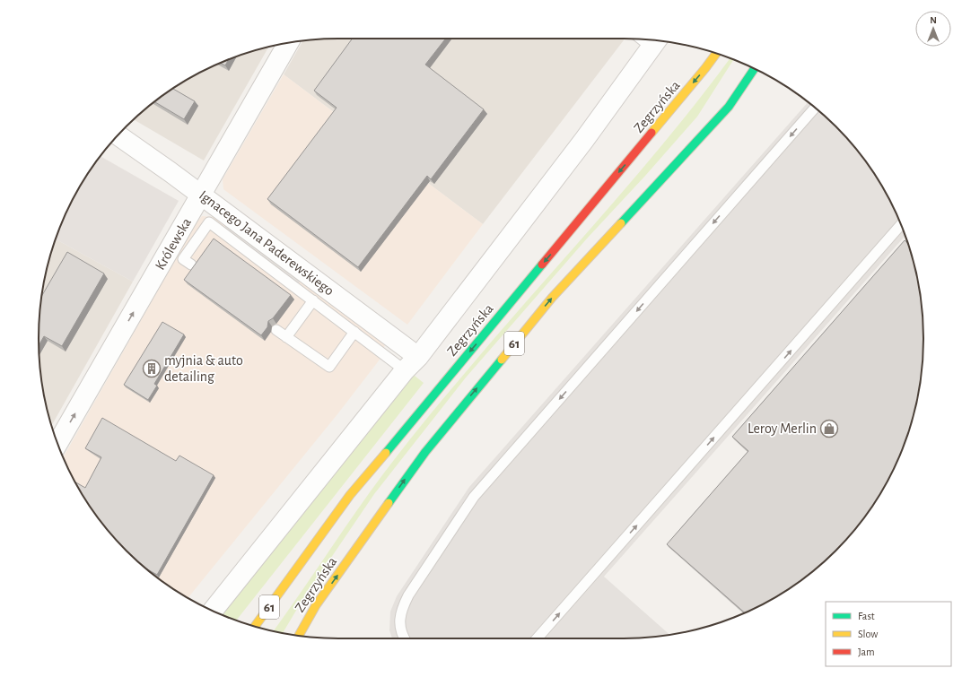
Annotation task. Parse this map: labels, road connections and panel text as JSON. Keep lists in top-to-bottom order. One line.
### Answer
{"streets":{"main road":["Zegrzyńska","61"],"street":["Ignacego Jana Paderewskiego","Królewska"]},"crossings":[["Ignacego Jana Paderewskiego","Królewska"]],"one_way":["Królewska"],"places":{"building":["myjnia & auto detailing"],"shop":["Leroy Merlin"]},"legend":["Fast","Slow","Jam"],"north":"top"}
